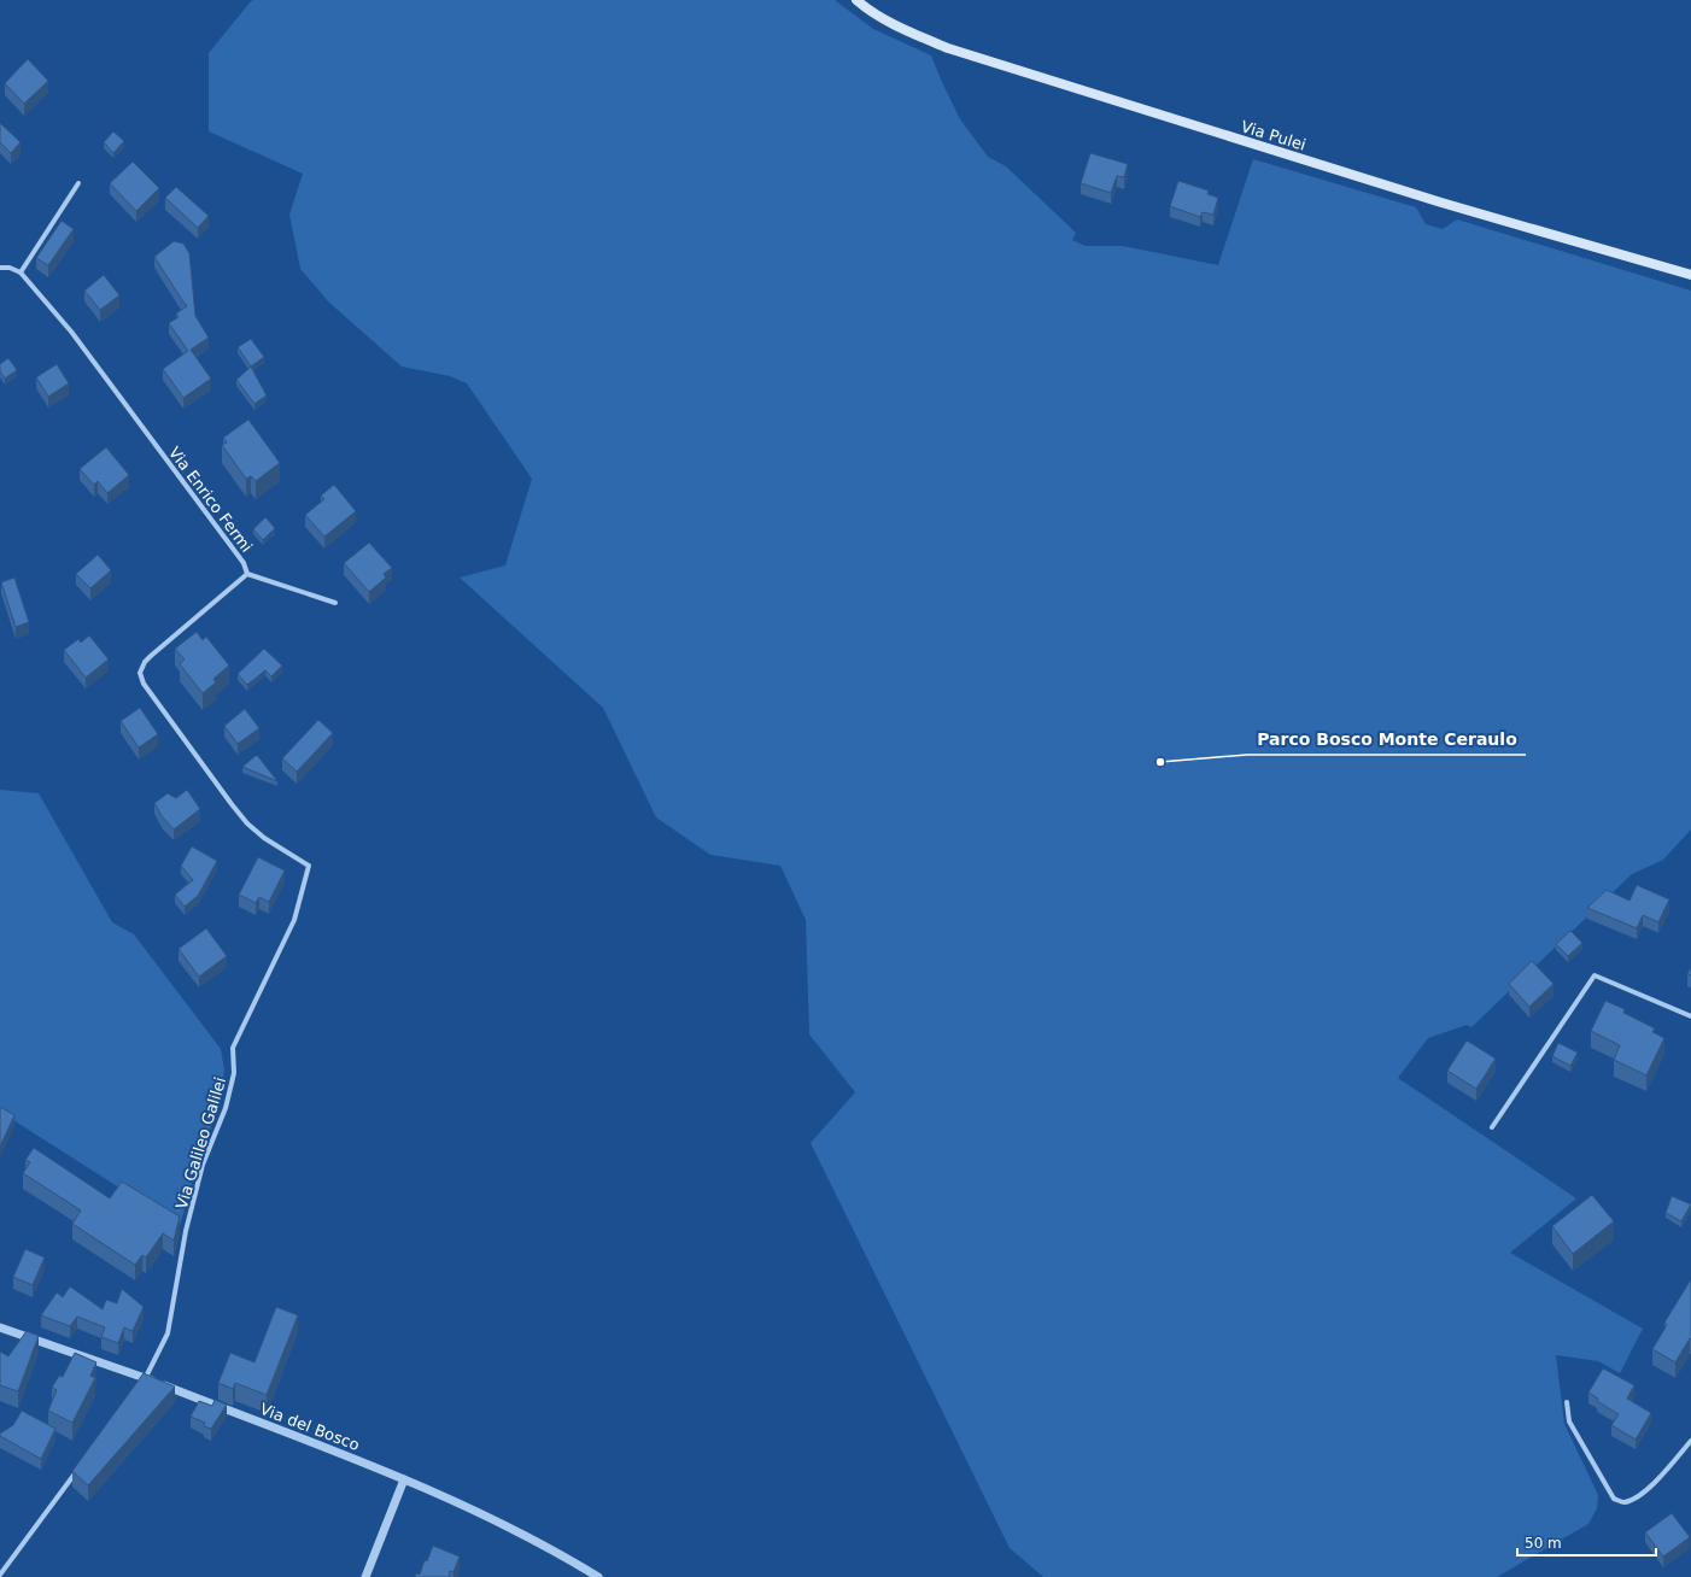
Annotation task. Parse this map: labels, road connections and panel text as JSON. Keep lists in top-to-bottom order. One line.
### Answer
{"streets":{"main road":["Via Pulei"],"street":["Via Enrico Fermi","Via Galileo Galilei","Via del Bosco"]},"crossings":[["Via Enrico Fermi","Via Galileo Galilei"],["Via Galileo Galilei","Via del Bosco"]],"places":["Parco Bosco Monte Ceraulo"],"scale_bar":"50 m"}
